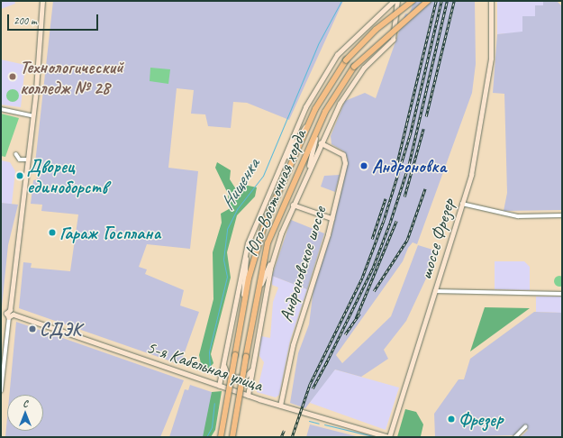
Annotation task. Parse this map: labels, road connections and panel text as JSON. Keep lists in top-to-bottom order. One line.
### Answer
{"streets":{"main road":["Юго-Восточная хорда"],"street":["шоссе Фрезер","Андроновское шоссе","5-я Кабельная улица"]},"crossings":[["шоссе Фрезер","5-я Кабельная улица"],["Андроновское шоссе","5-я Кабельная улица"]],"water":["Нищенка"],"places":["Технологический колледж № 28","Андроновка","Дворец единоборств","Гараж Госплана","СДЭК","Фрезер"],"scale_bar":"200 m","north":"top"}
